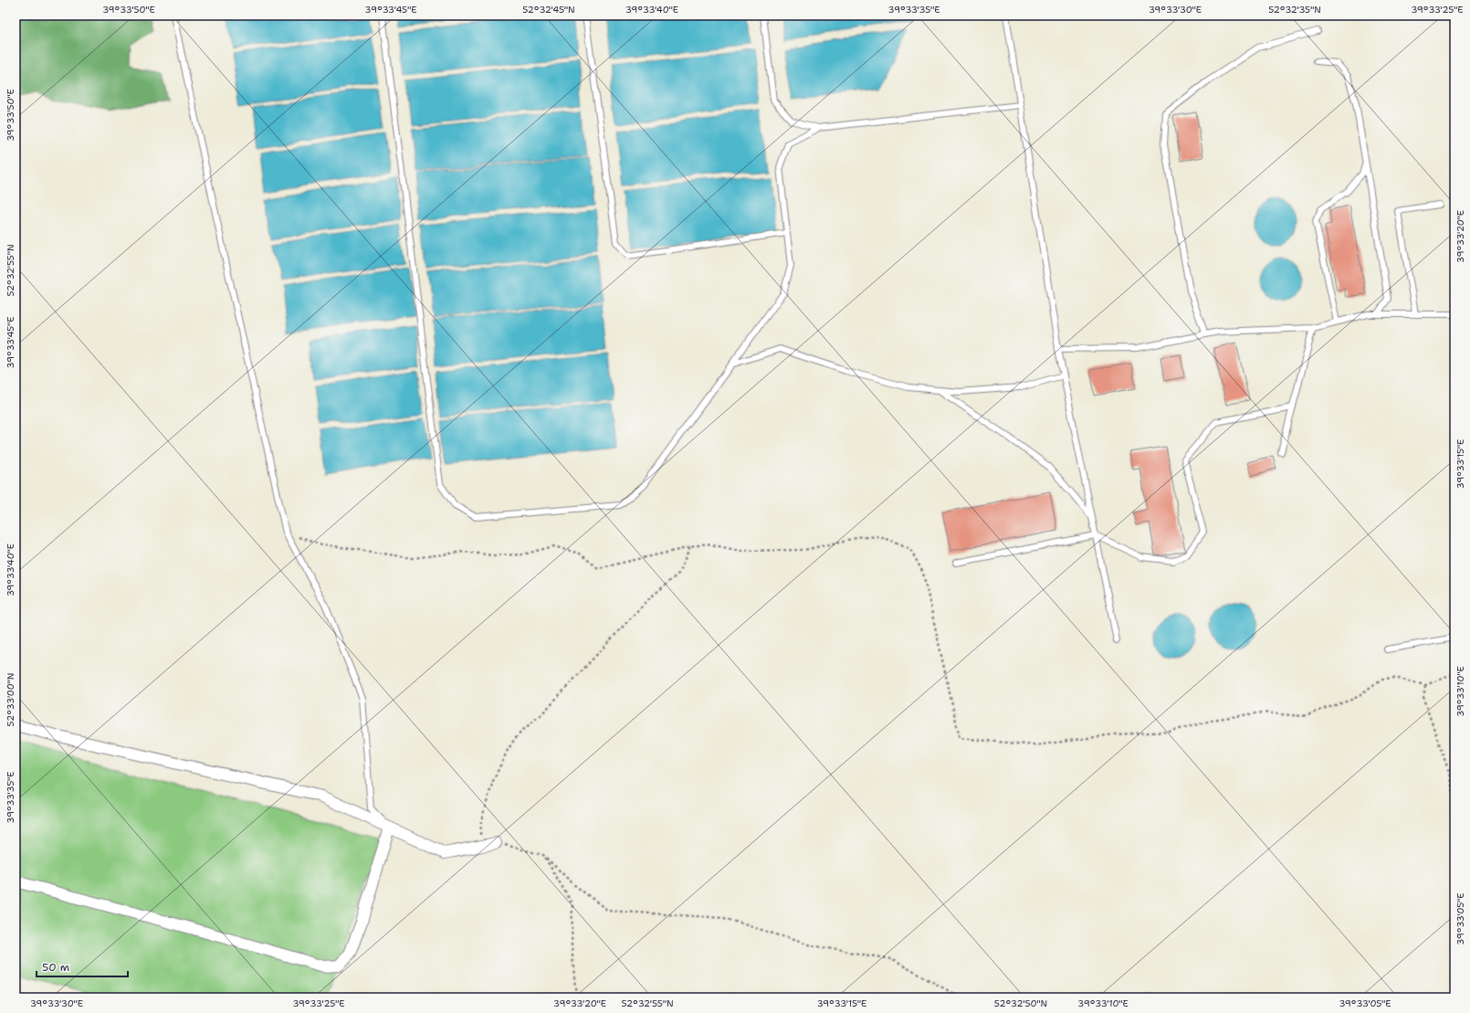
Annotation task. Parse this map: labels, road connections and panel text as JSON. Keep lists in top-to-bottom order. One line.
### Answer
{"scale_bar":"50 m","coordinates":["39°33'50\"E","39°33'45\"E","52°32'45\"N","39°33'40\"E","39°33'35\"E","39°33'30\"E","52°32'35\"N","39°33'25\"E","39°33'20\"E","52°32'55\"N","39°33'15\"E","39°33'10\"E","52°33'00\"N","39°33'05\"E","52°32'50\"N"]}
